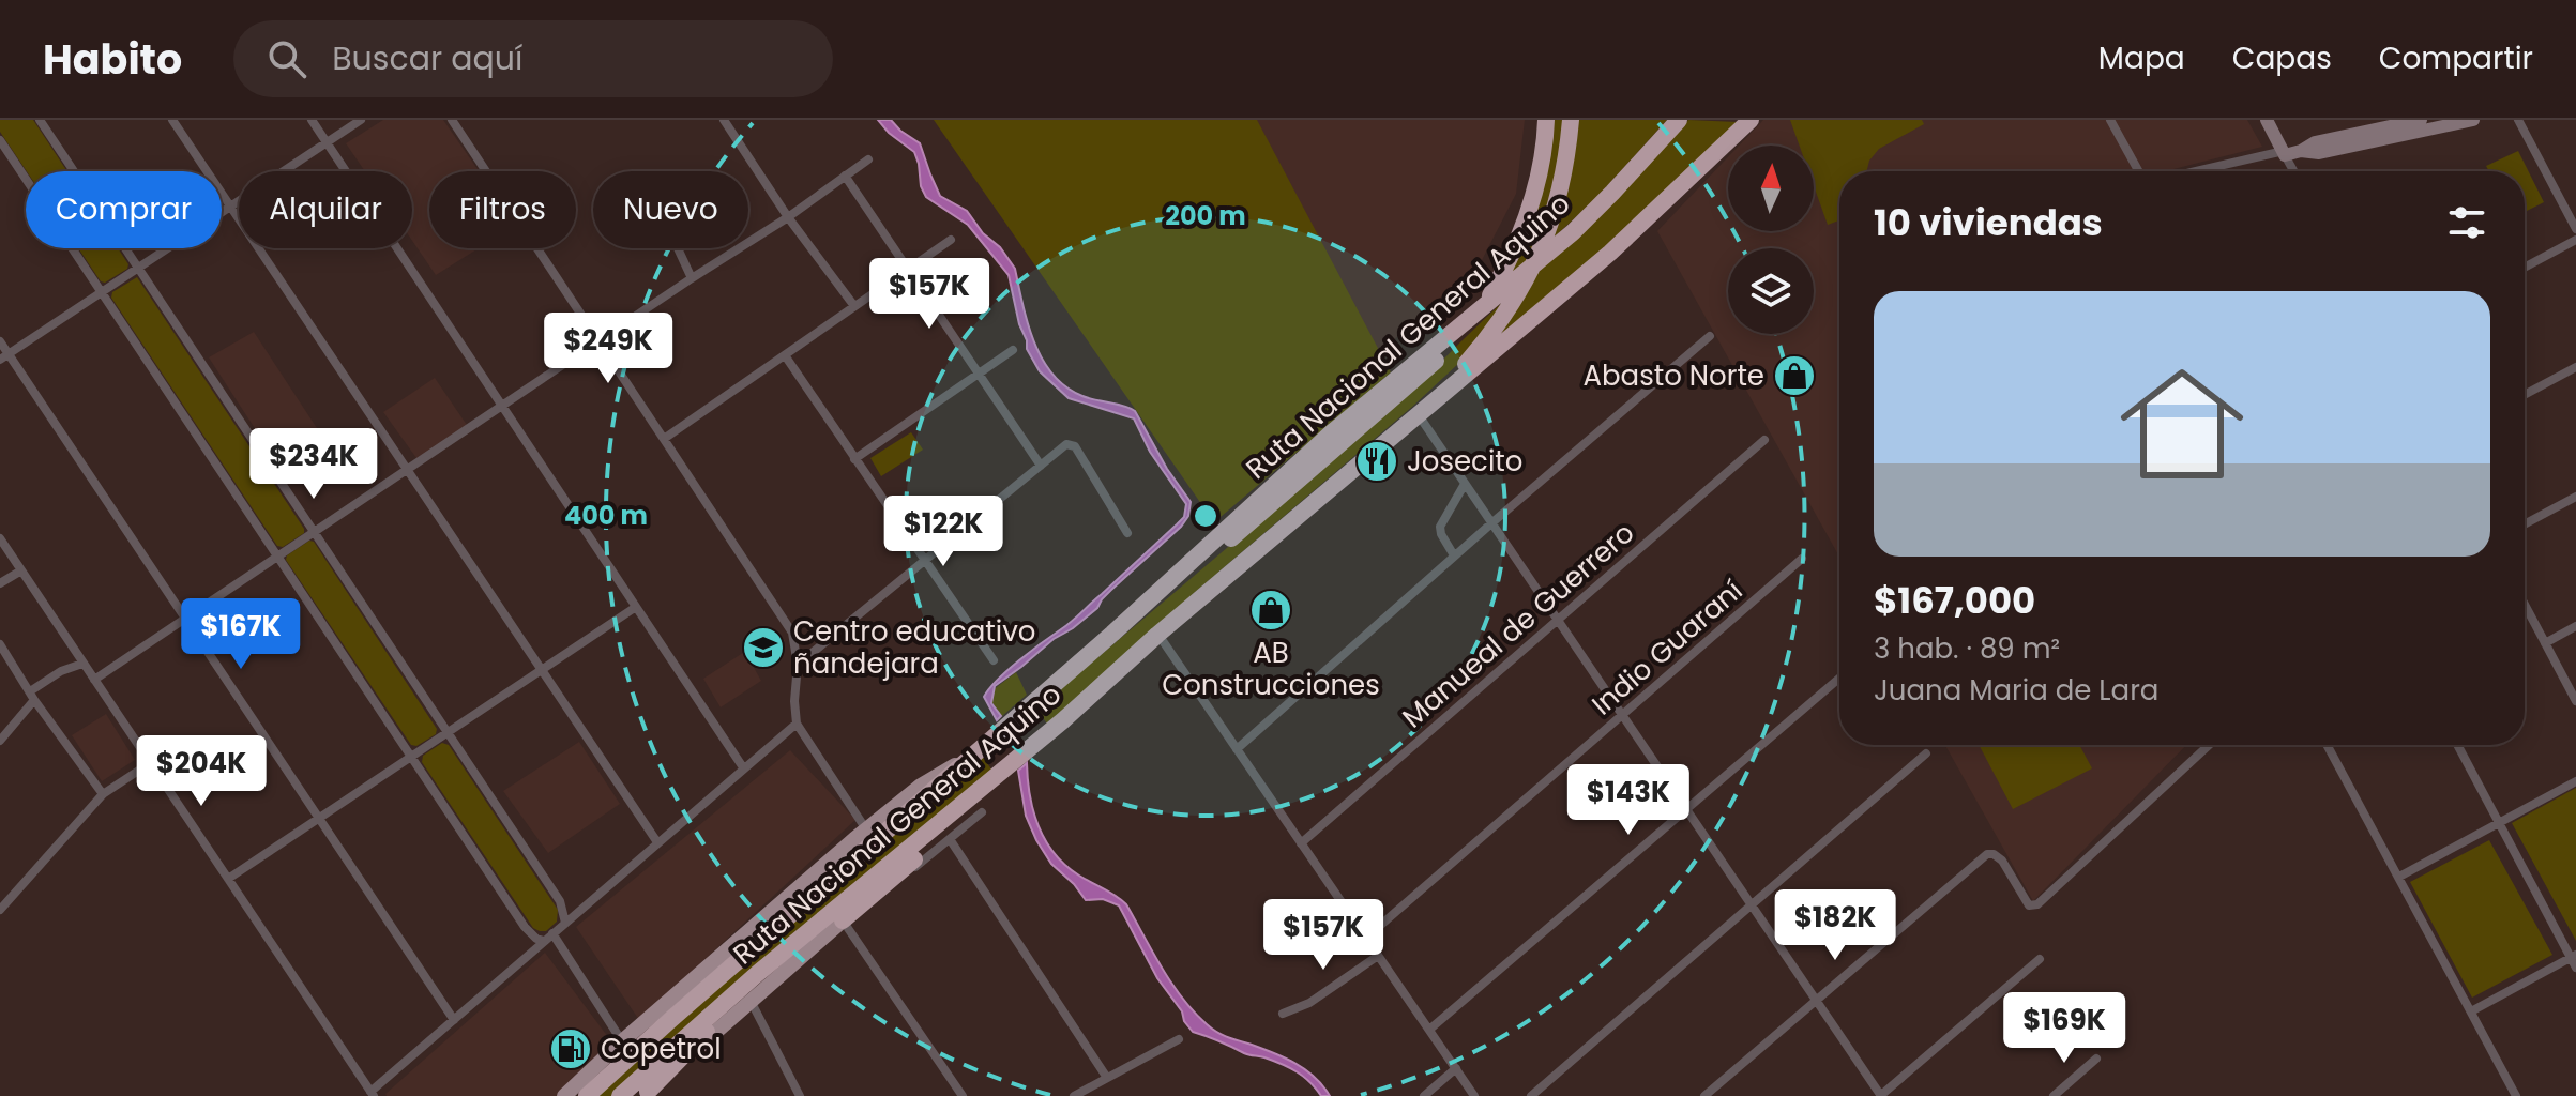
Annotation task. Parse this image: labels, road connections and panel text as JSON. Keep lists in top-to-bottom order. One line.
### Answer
{"streets":{"highway":["Ruta Nacional General Aquino"],"street":["Manueal de Guerrero","Indio Guaraní"]},"places":{"shop":["Abasto Norte","AB Construcciones"],"restaurant":["Josecito"],"school or university":["Centro educativo ñandejara"],"fuel station":["Copetrol"]},"north":"top","page":{"header":"Habito","search":"Buscar aquí","nav":["Mapa","Capas","Compartir"],"chip":["Comprar","Alquilar","Filtros","Nuevo"],"heading":"10 viviendas","price":["$157K","$249K","$234K","$122K","$167K","$204K","$143K","$182K","$157K","$169K"],"list":[{"name":"$167,000","note":"3 hab. · 89 m² · Juana Maria de Lara"}]},"rings":["200 m","400 m"]}
